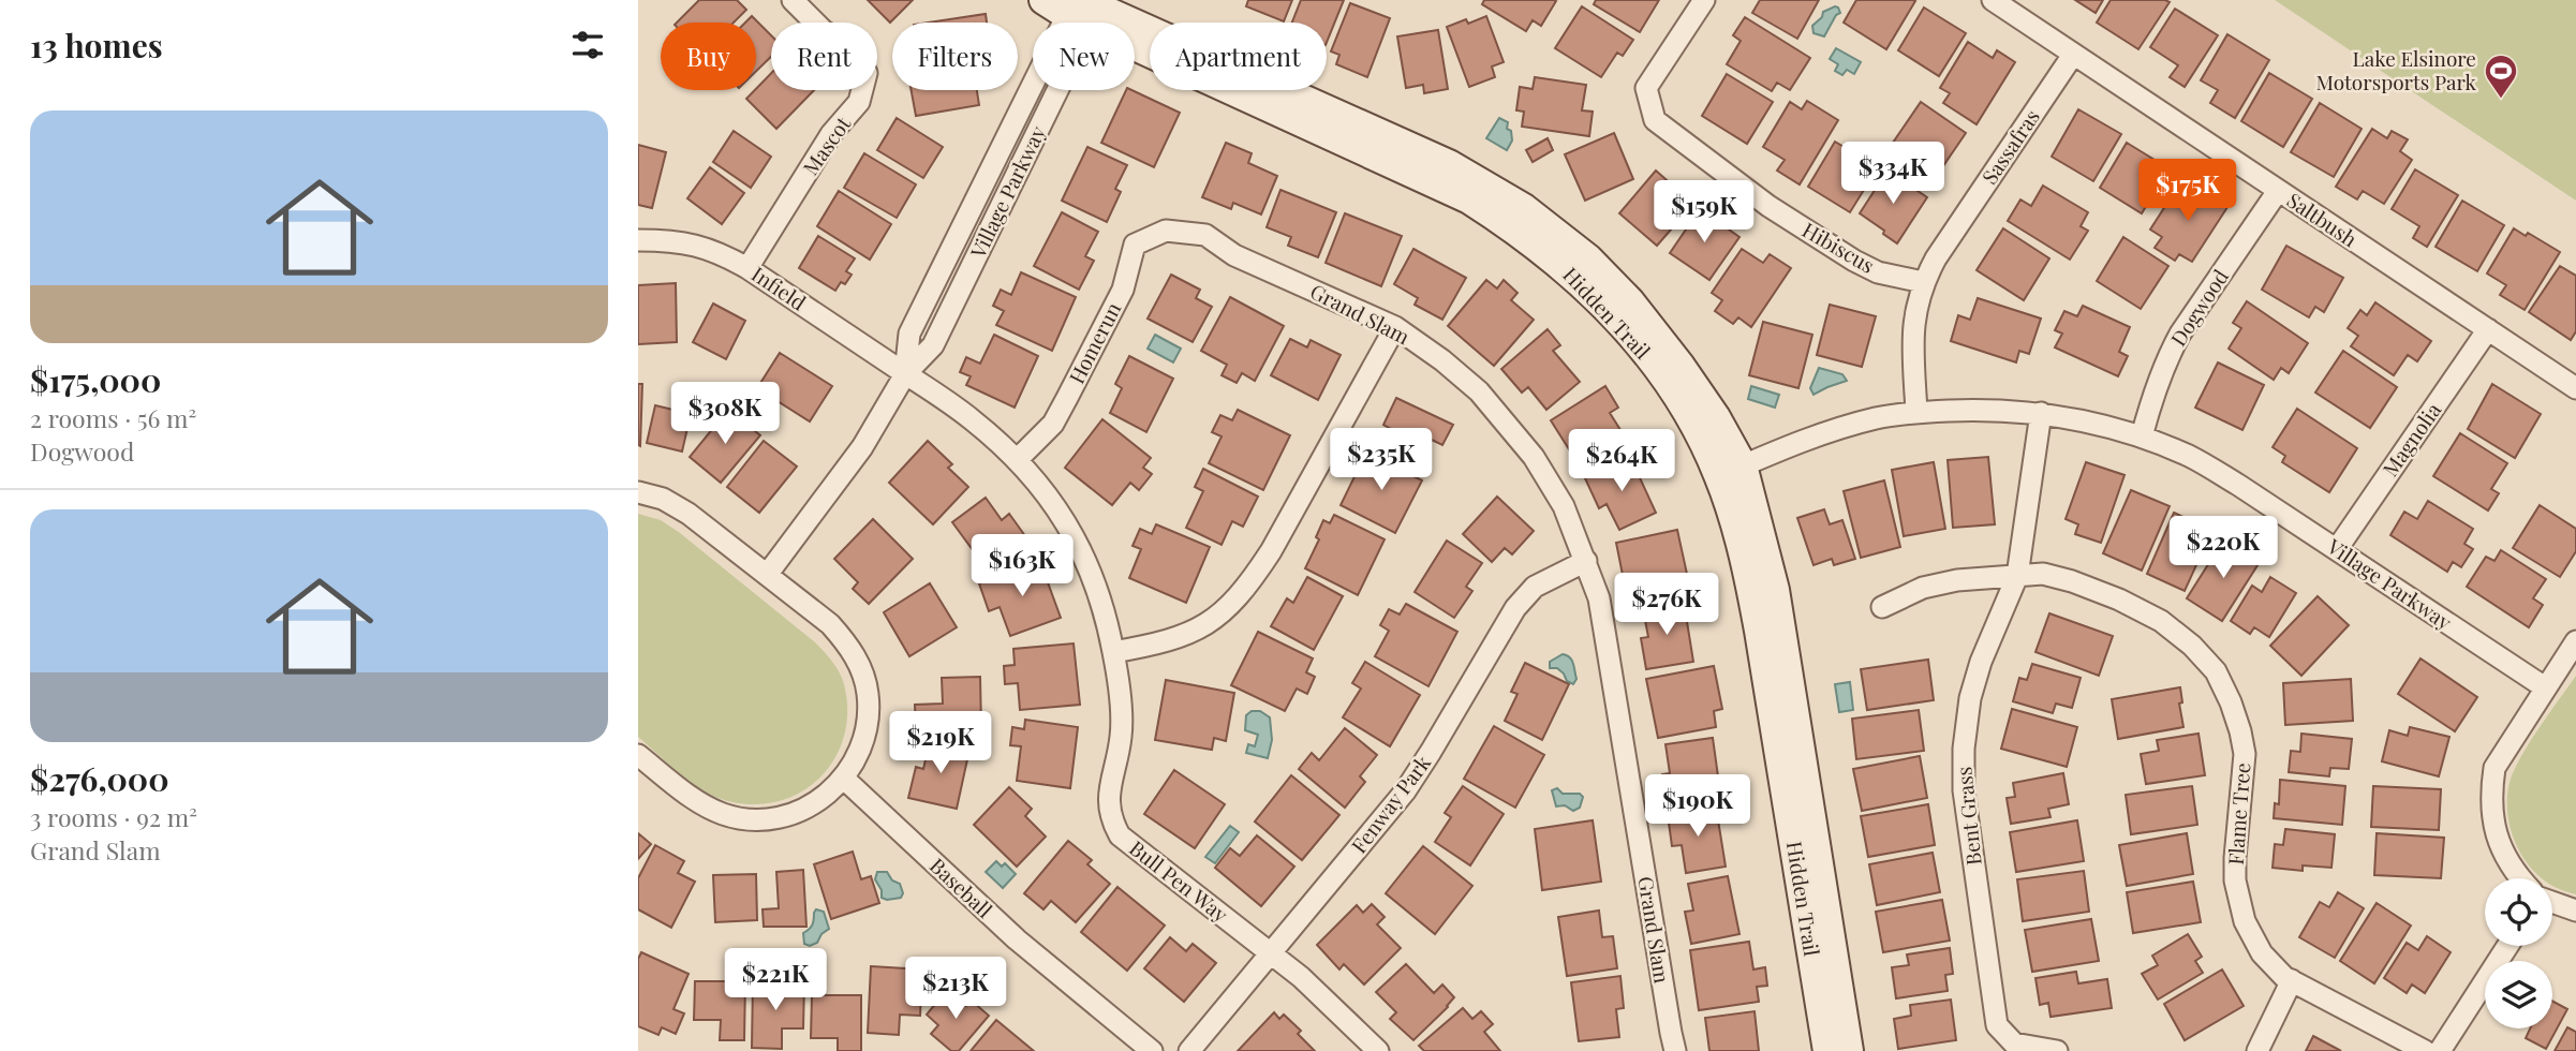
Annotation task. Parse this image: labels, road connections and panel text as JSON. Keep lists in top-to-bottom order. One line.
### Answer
{"streets":{"street":["Mascot","Sassafras","Village Parkway","Saltbush","Hibiscus","Infield","Dogwood","Hidden Trail","Grand Slam","Homerun","Magnolia","Fenway Park","Flame Tree","Bent Grass","Bull Pen Way","Baseball"]},"crossings":[["Mascot","Infield"],["Sassafras","Village Parkway"],["Sassafras","Saltbush"],["Sassafras","Hibiscus"],["Village Parkway","Infield"],["Village Parkway","Dogwood"],["Village Parkway","Hidden Trail"],["Village Parkway","Magnolia"],["Village Parkway","Bent Grass"],["Village Parkway","Bull Pen Way"],["Saltbush","Dogwood"],["Saltbush","Magnolia"],["Infield","Bull Pen Way"],["Grand Slam","Homerun"],["Grand Slam","Fenway Park"],["Homerun","Bull Pen Way"],["Fenway Park","Bull Pen Way"],["Flame Tree","Bent Grass"]],"places":{"sports":["Lake Elsinore Motorsports Park"]},"page":{"heading":"13 homes","chip":["Buy","Rent","Filters","New","Apartment"],"list":[{"name":"$175,000","note":"2 rooms · 56 m² · Dogwood"},{"name":"$276,000","note":"3 rooms · 92 m² · Grand Slam"}],"price":["$334K","$175K","$159K","$308K","$235K","$264K","$220K","$163K","$276K","$219K","$190K","$221K","$213K"]}}
